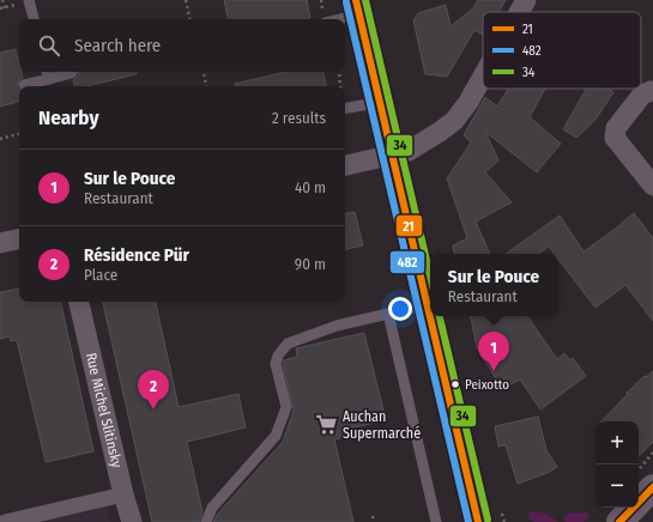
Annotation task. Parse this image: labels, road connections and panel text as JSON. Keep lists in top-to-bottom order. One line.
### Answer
{"streets":{"street":["Rue Michel Slitinsky"]},"places":{"other":["Peixotto"],"supermarket":["Auchan Supermarché"]},"lines":["transit line 21","transit line 34","transit line 482"],"legend":["21","482","34"],"page":{"search":"Search here","heading":["Nearby","2 results"],"list":[{"mark":"1","name":"Sur le Pouce","note":"Restaurant","value":"40 m"},{"mark":"2","name":"Résidence Pür","note":"Place","value":"90 m"}],"popup":["Sur le Pouce","Restaurant"],"pins":["1","2"],"map_buttons":["+","−"]}}
